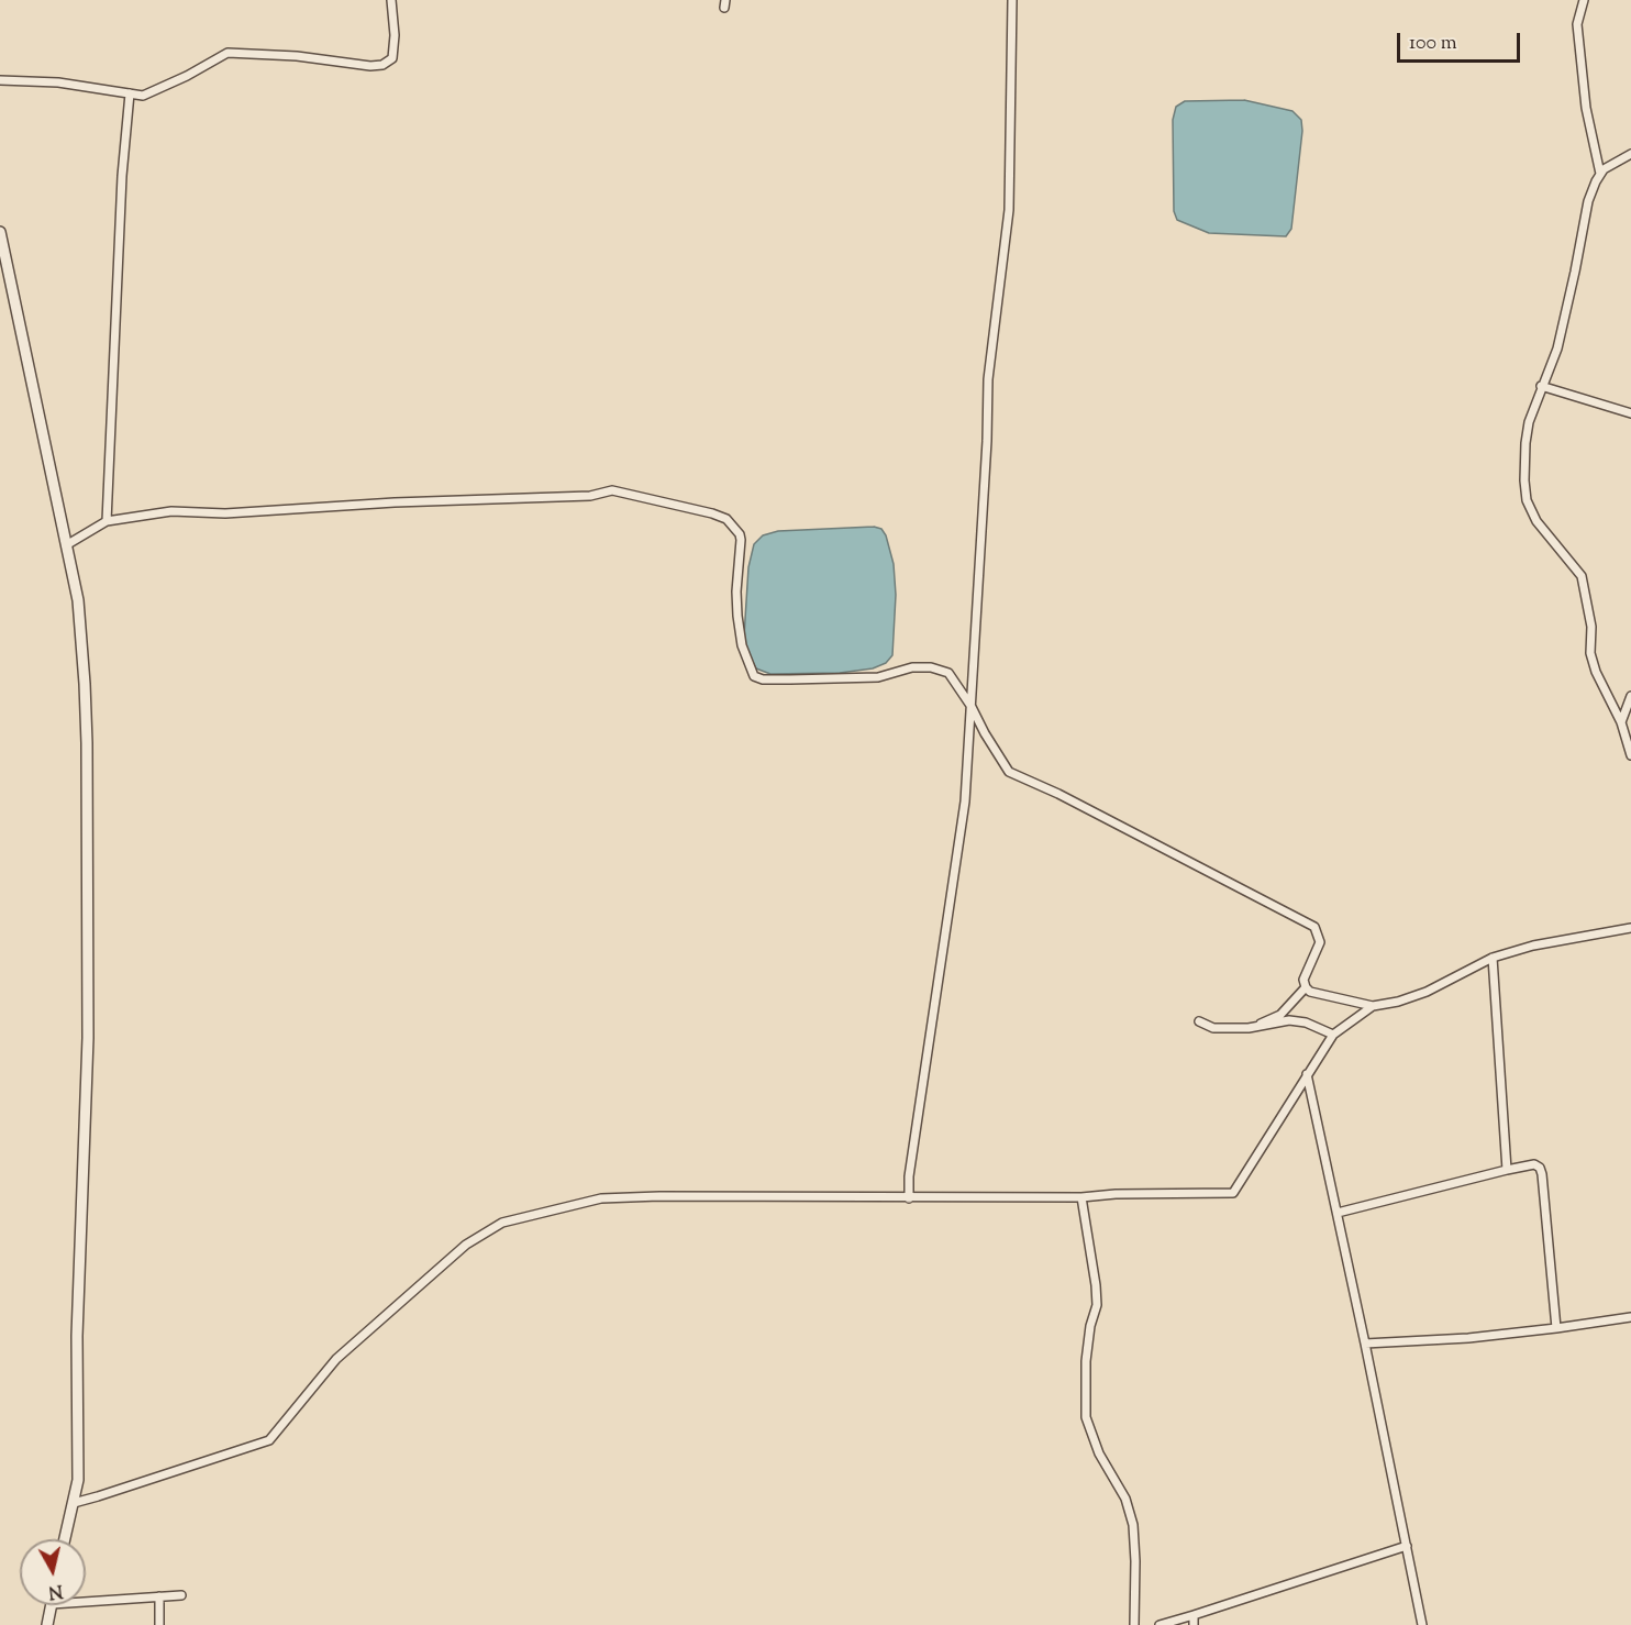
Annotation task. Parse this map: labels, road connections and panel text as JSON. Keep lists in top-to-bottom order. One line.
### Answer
{"scale_bar":"100 m","north":"bottom"}
